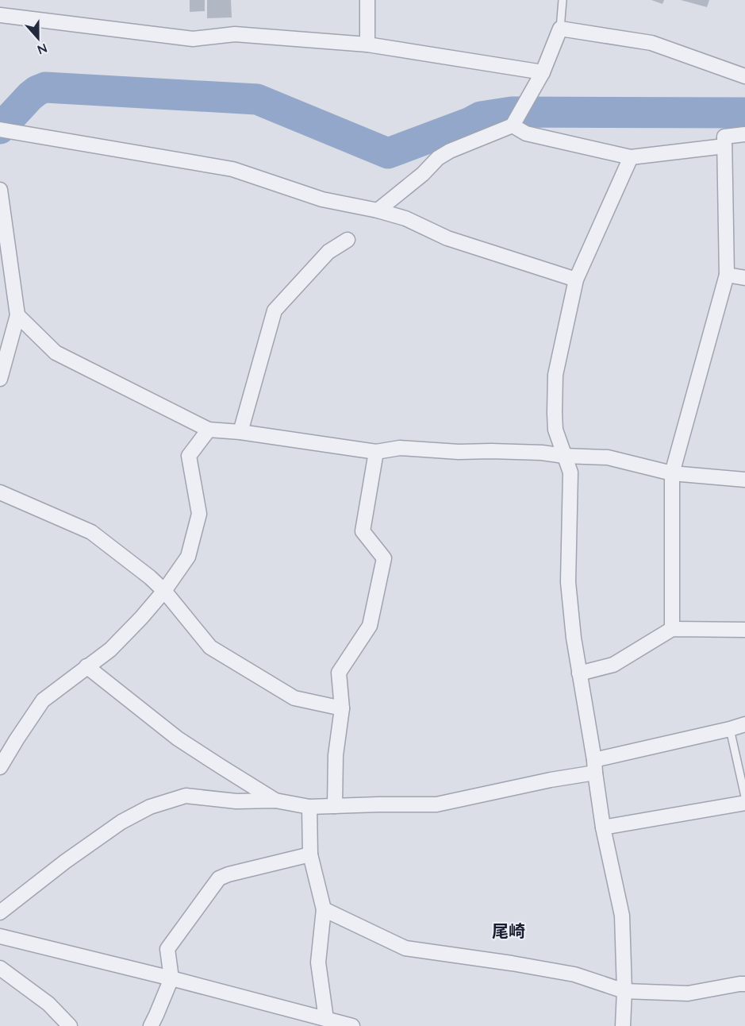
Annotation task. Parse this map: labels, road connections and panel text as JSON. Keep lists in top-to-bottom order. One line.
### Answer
{"districts":["尾崎"],"north":"bottom"}
